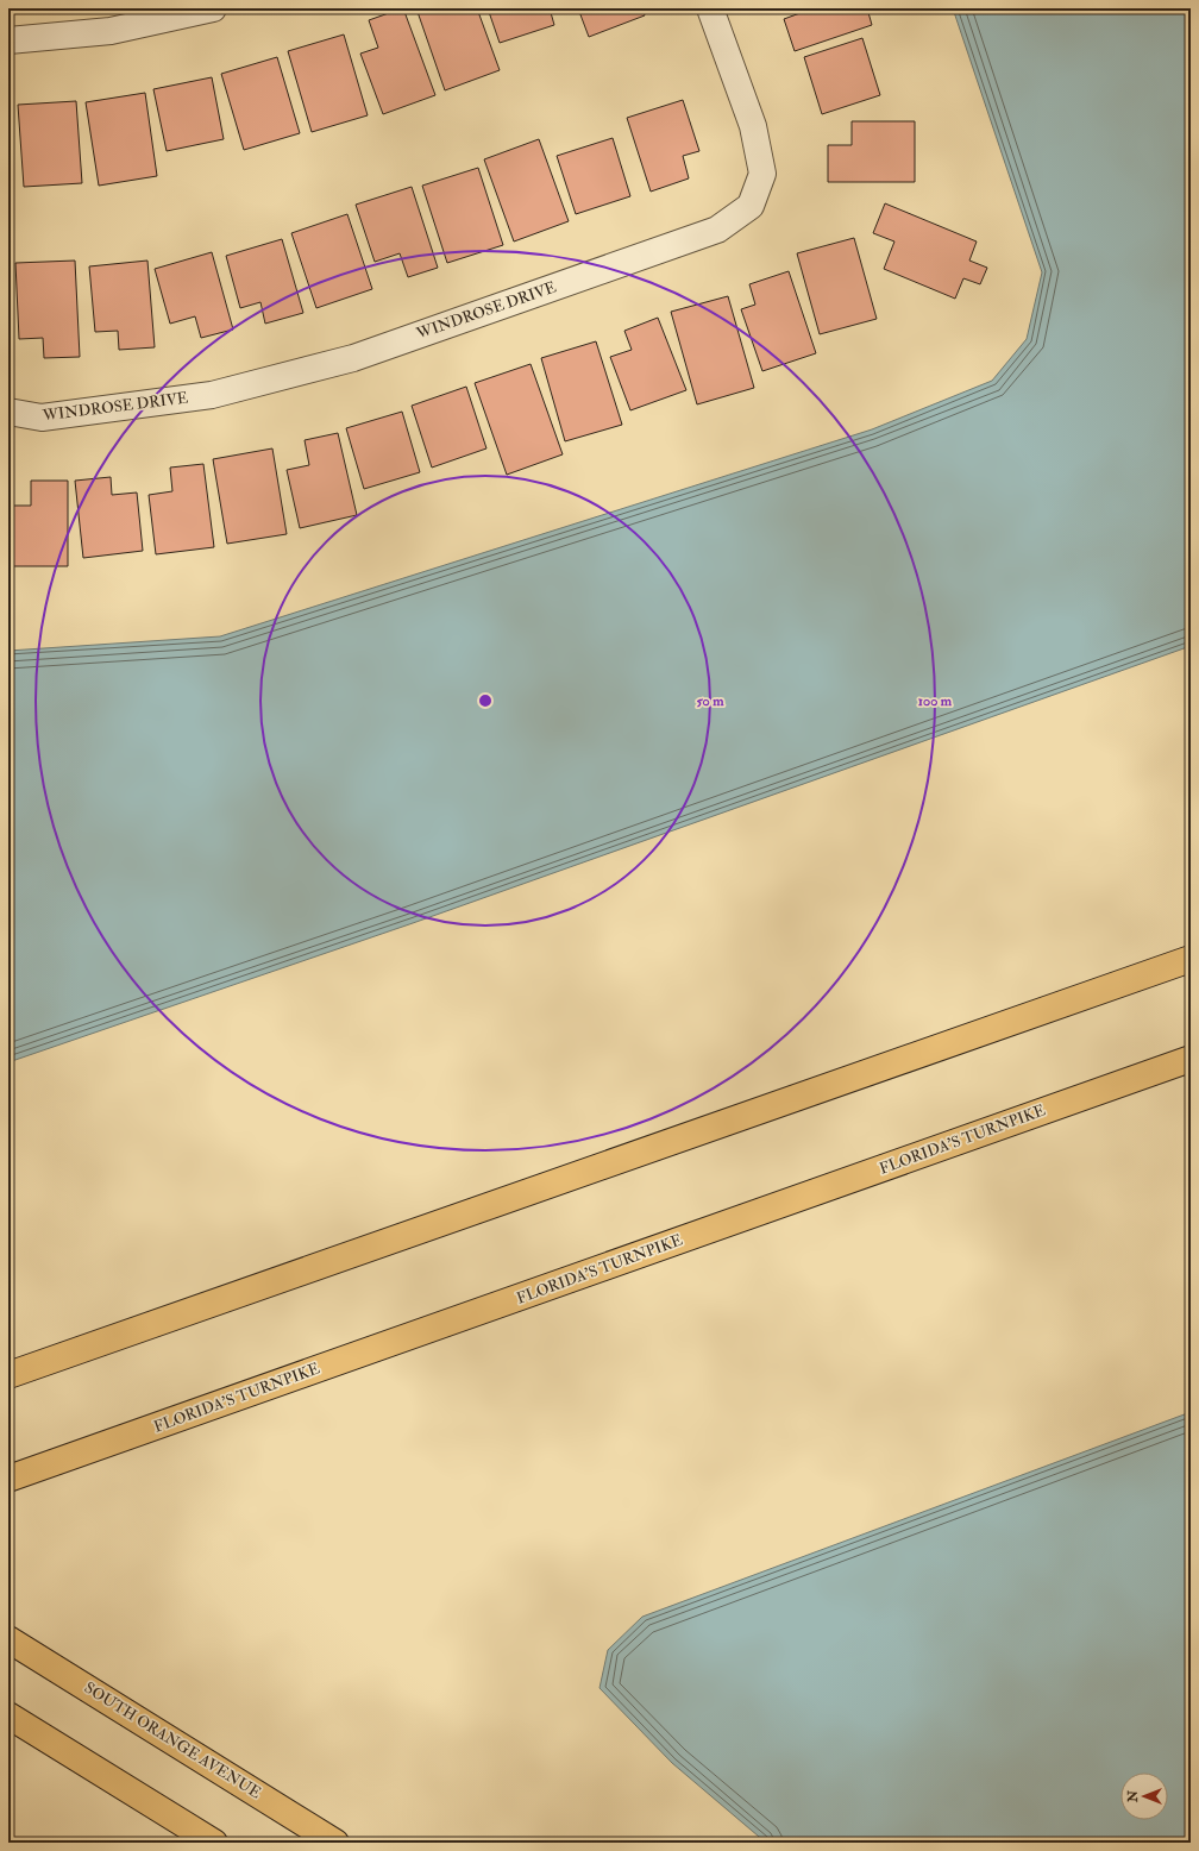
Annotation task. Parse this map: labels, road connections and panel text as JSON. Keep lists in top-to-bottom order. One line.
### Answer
{"streets":{"main road":["FLORIDA'S TURNPIKE","SOUTH ORANGE AVENUE"],"street":["WINDROSE DRIVE"]},"north":"left","rings":["50 m","100 m"]}
